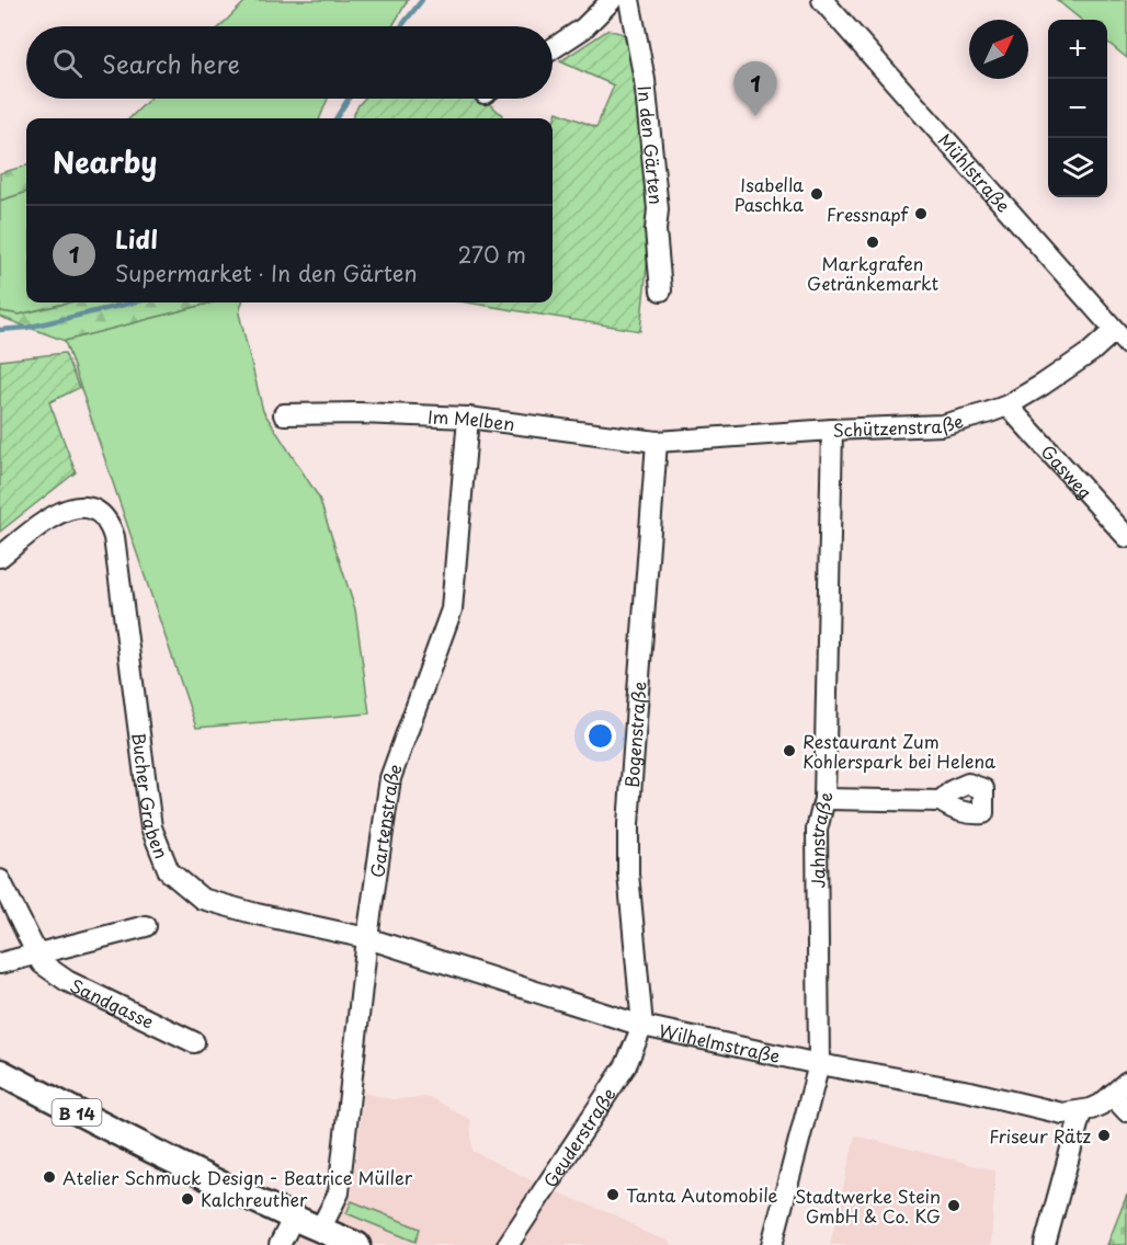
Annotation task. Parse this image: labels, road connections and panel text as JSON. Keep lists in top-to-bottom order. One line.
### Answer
{"streets":{"main road":["B 14"],"street":["In den Gärten","Mühlstraße","Im Melben","Schützenstraße","Gasweg","Bogenstraße","Bucher Graben","Gartenstraße","Jahnstraße","Sandgasse","Wilhelmstraße","Geuderstraße"]},"crossings":[["Mühlstraße","Schützenstraße"],["Im Melben","Schützenstraße"],["Im Melben","Bogenstraße"],["Im Melben","Gartenstraße"],["Schützenstraße","Gasweg"],["Schützenstraße","Bogenstraße"],["Schützenstraße","Jahnstraße"],["Bogenstraße","Wilhelmstraße"],["Bogenstraße","Geuderstraße"],["Bucher Graben","Gartenstraße"],["Bucher Graben","Wilhelmstraße"],["Gartenstraße","Wilhelmstraße"],["Gartenstraße","B 14"],["Jahnstraße","Wilhelmstraße"],["Wilhelmstraße","Geuderstraße"]],"places":["Isabella Paschka","Fressnapf","Markgrafen Getränkemarkt","Restaurant Zum Kohlerspark bei Helena","Friseur Rätz","Atelier Schmuck Design - Beatrice Müller","Tanta Automobile","Kalchreuther","Stadtwerke Stein GmbH & Co. KG"],"north":"top right","page":{"map_buttons":["+","−"],"search":"Search here","pins":"1","heading":"Nearby","list":[{"mark":"1","name":"Lidl","note":"Supermarket · In den Gärten","value":"270 m"}]}}
